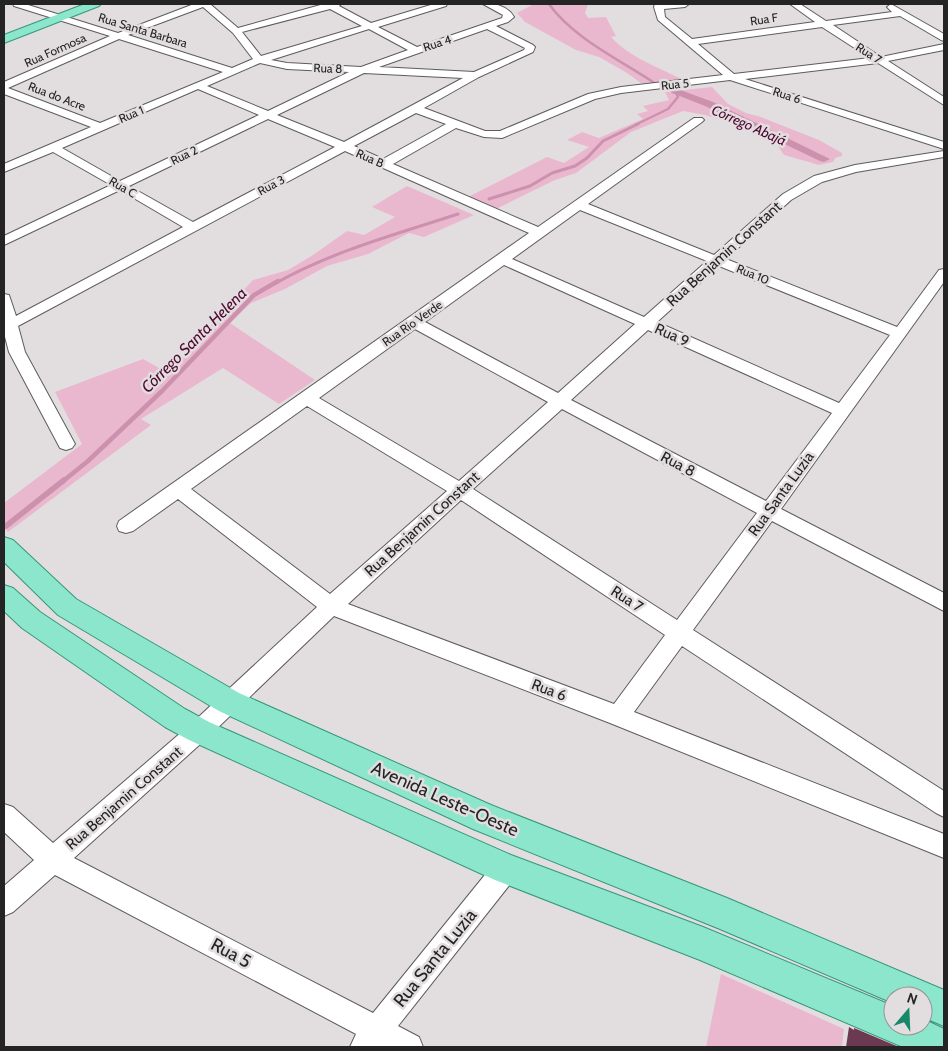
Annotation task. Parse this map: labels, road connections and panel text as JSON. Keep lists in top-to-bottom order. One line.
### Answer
{"streets":{"main road":["Avenida Leste-Oeste"],"street":["Rua F","Rua Santa Barbara","Rua 4","Rua Formosa","Rua 7","Rua 8","Rua 5","Rua 6","Rua do Acre","Rua 1","Rua 2","Rua B","Rua 3","Rua C","Rua Benjamin Constant","Rua 10","Rua Rio Verde","Rua 9","Rua Santa Luzia"]},"crossings":[["Rua F","Rua 7"],["Rua F","Rua 6"],["Rua Santa Barbara","Rua Formosa"],["Rua Santa Barbara","Rua 1"],["Rua 4","Rua 8"],["Rua 4","Rua 2"],["Rua 4","Rua 3"],["Rua 7","Rua 5"],["Rua 7","Rua Benjamin Constant"],["Rua 7","Rua Rio Verde"],["Rua 7","Rua Santa Luzia"],["Rua 8","Rua 1"],["Rua 8","Rua 2"],["Rua 8","Rua 3"],["Rua 8","Rua Benjamin Constant"],["Rua 8","Rua Rio Verde"],["Rua 8","Rua Santa Luzia"],["Rua 5","Rua 6"],["Rua 5","Rua 3"],["Rua 5","Rua Benjamin Constant"],["Rua 5","Rua Santa Luzia"],["Rua 6","Rua Benjamin Constant"],["Rua 6","Rua Rio Verde"],["Rua 6","Rua Santa Luzia"],["Rua do Acre","Rua 1"],["Rua 1","Rua B"],["Rua 1","Rua C"],["Rua 2","Rua B"],["Rua 2","Rua C"],["Rua B","Rua 3"],["Rua B","Rua Rio Verde"],["Rua 3","Rua C"],["Rua Benjamin Constant","Rua 10"],["Rua Benjamin Constant","Rua 9"],["Rua Benjamin Constant","Avenida Leste-Oeste"],["Rua 10","Rua Rio Verde"],["Rua 10","Rua Santa Luzia"],["Rua Rio Verde","Rua 9"],["Rua 9","Rua Santa Luzia"]],"water":["Córrego Abajá","Córrego Santa Helena"],"north":"top"}
